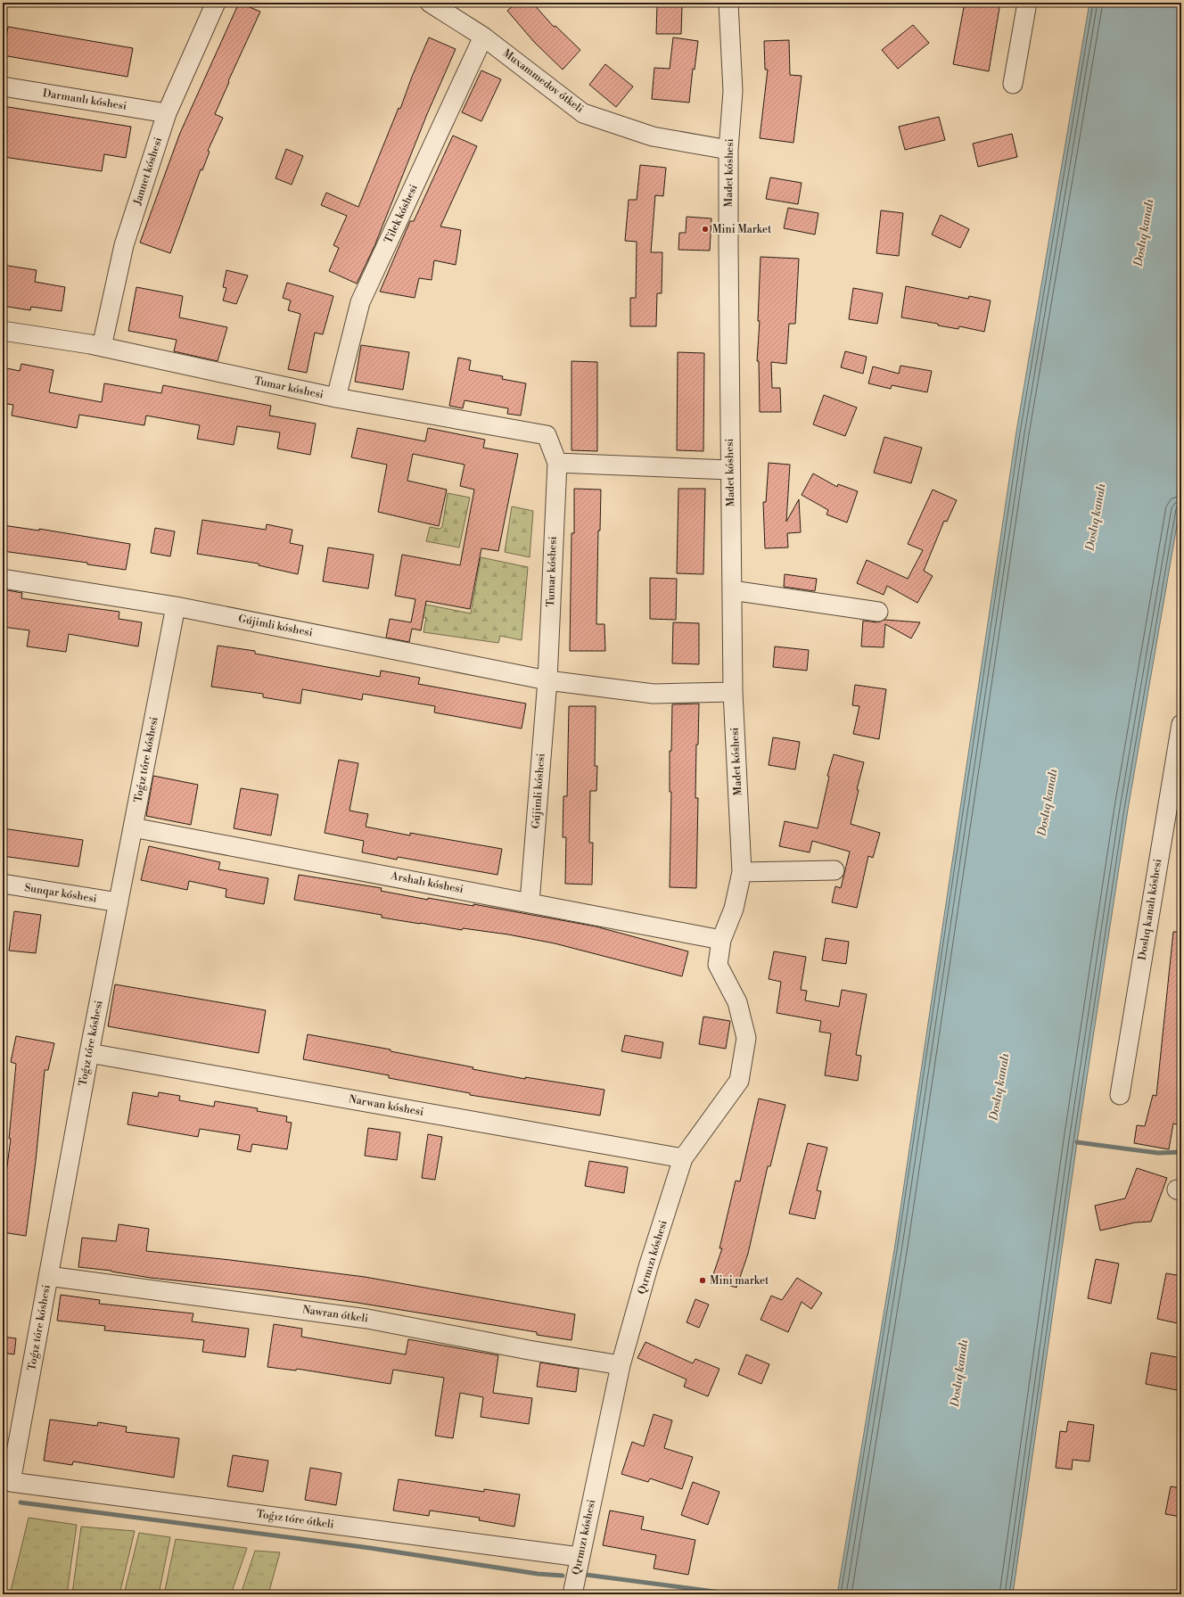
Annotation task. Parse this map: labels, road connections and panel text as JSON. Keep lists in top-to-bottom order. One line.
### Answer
{"streets":{"street":["Muxammedov ótkeli","Darmanlı kóshesi","Jannet kóshesi","Madet kóshesi","Tilek kóshesi","Tumar kóshesi","Gújimli kóshesi","Toǵız tóre kóshesi","Arshalı kóshesi","Sunqar kóshesi","Doslıq kanalı kóshesi","Narwan kóshesi","Qırmızı kóshesi","Nawran ótkeli","Toǵız tóre ótkeli"]},"crossings":[["Muxammedov ótkeli","Madet kóshesi"],["Muxammedov ótkeli","Tilek kóshesi"],["Darmanlı kóshesi","Jannet kóshesi"],["Jannet kóshesi","Tumar kóshesi"],["Madet kóshesi","Gújimli kóshesi"],["Madet kóshesi","Arshalı kóshesi"],["Madet kóshesi","Qırmızı kóshesi"],["Tilek kóshesi","Tumar kóshesi"],["Tumar kóshesi","Gújimli kóshesi"],["Gújimli kóshesi","Toǵız tóre kóshesi"],["Gújimli kóshesi","Arshalı kóshesi"],["Toǵız tóre kóshesi","Arshalı kóshesi"],["Toǵız tóre kóshesi","Sunqar kóshesi"],["Toǵız tóre kóshesi","Narwan kóshesi"],["Toǵız tóre kóshesi","Nawran ótkeli"],["Toǵız tóre kóshesi","Toǵız tóre ótkeli"],["Arshalı kóshesi","Qırmızı kóshesi"],["Narwan kóshesi","Qırmızı kóshesi"],["Qırmızı kóshesi","Nawran ótkeli"],["Qırmızı kóshesi","Toǵız tóre ótkeli"]],"water":["Doslıq kanalı"],"places":["Mini Market","Mini market"]}
